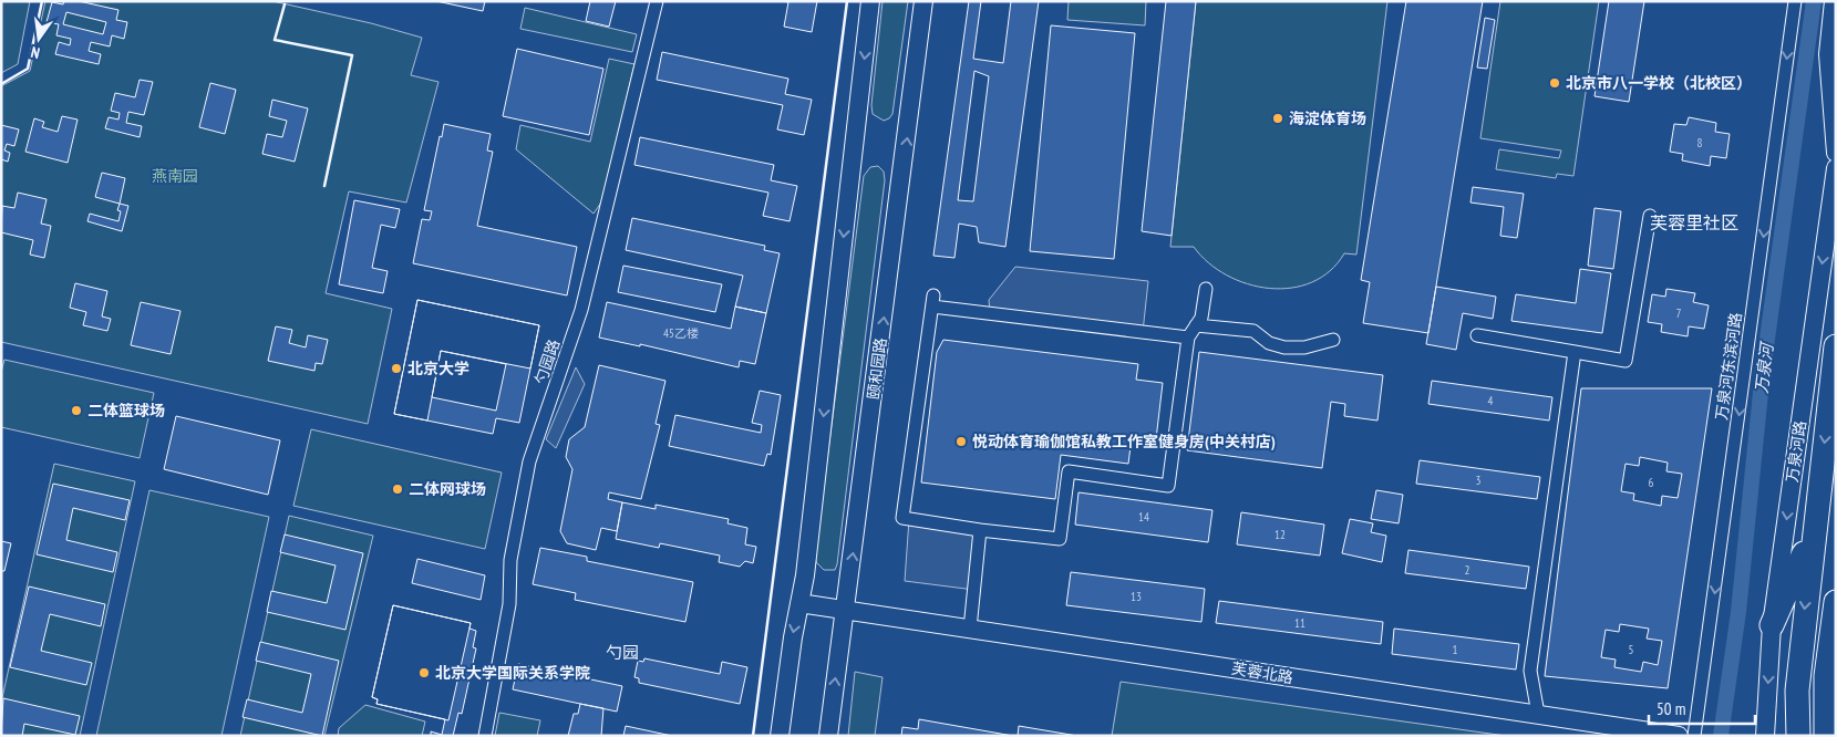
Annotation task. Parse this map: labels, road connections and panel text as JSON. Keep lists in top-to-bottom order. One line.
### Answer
{"streets":{"highway":["万泉河路"],"street":["勺园路","万泉河东滨河路","颐和园路","芙蓉北路"]},"crossings":[["颐和园路","芙蓉北路"]],"one_way":["万泉河东滨河路","万泉河路"],"districts":["芙蓉里社区","勺园"],"water":["万泉河"],"parks":["燕南园"],"places":["北京市八一学校（北校区）","海淀体育场","北京大学","二体篮球场","悦动体育瑜伽馆私教工作室健身房(中关村店)","二体网球场","北京大学国际关系学院"],"house_numbers":["8","7","45乙楼","4","3","6","14","12","2","13","11","1","5"],"scale_bar":"50 m","north":"bottom"}
